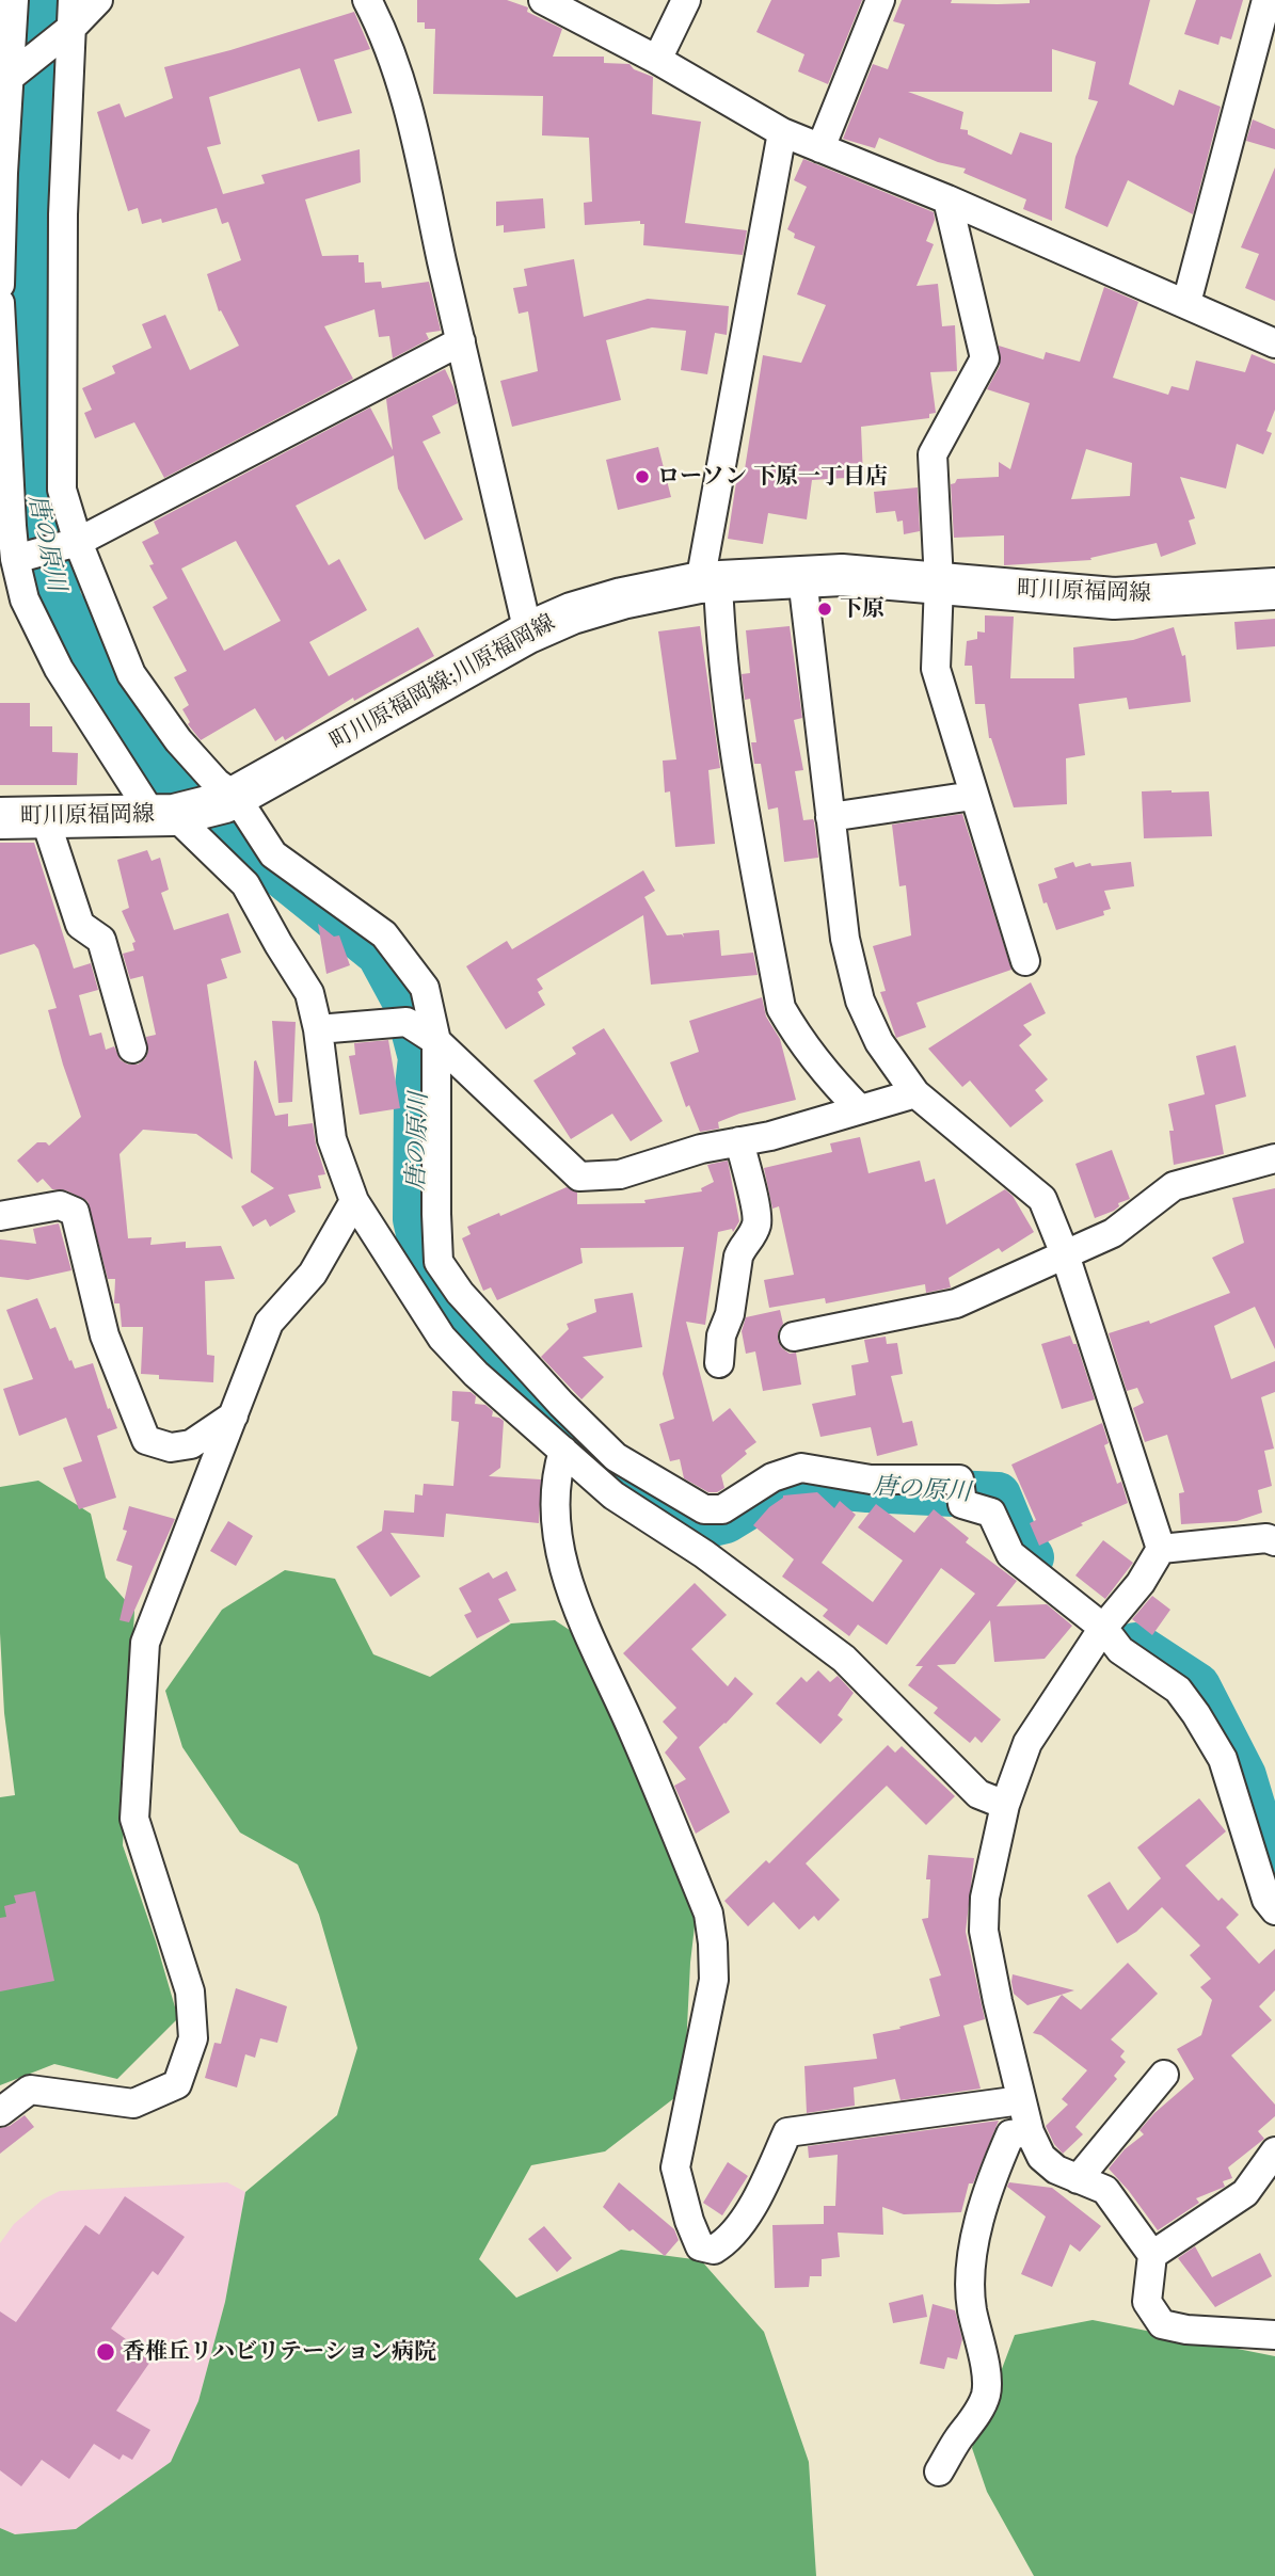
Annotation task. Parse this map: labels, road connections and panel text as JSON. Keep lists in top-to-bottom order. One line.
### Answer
{"streets":{"main road":["町川原福岡線","町川原福岡線;川原福岡線"]},"crossings":[["町川原福岡線","町川原福岡線;川原福岡線"]],"water":["唐の原川"],"places":["ローソン 下原一丁目店","下原","香椎丘リハビリテーション病院"]}
